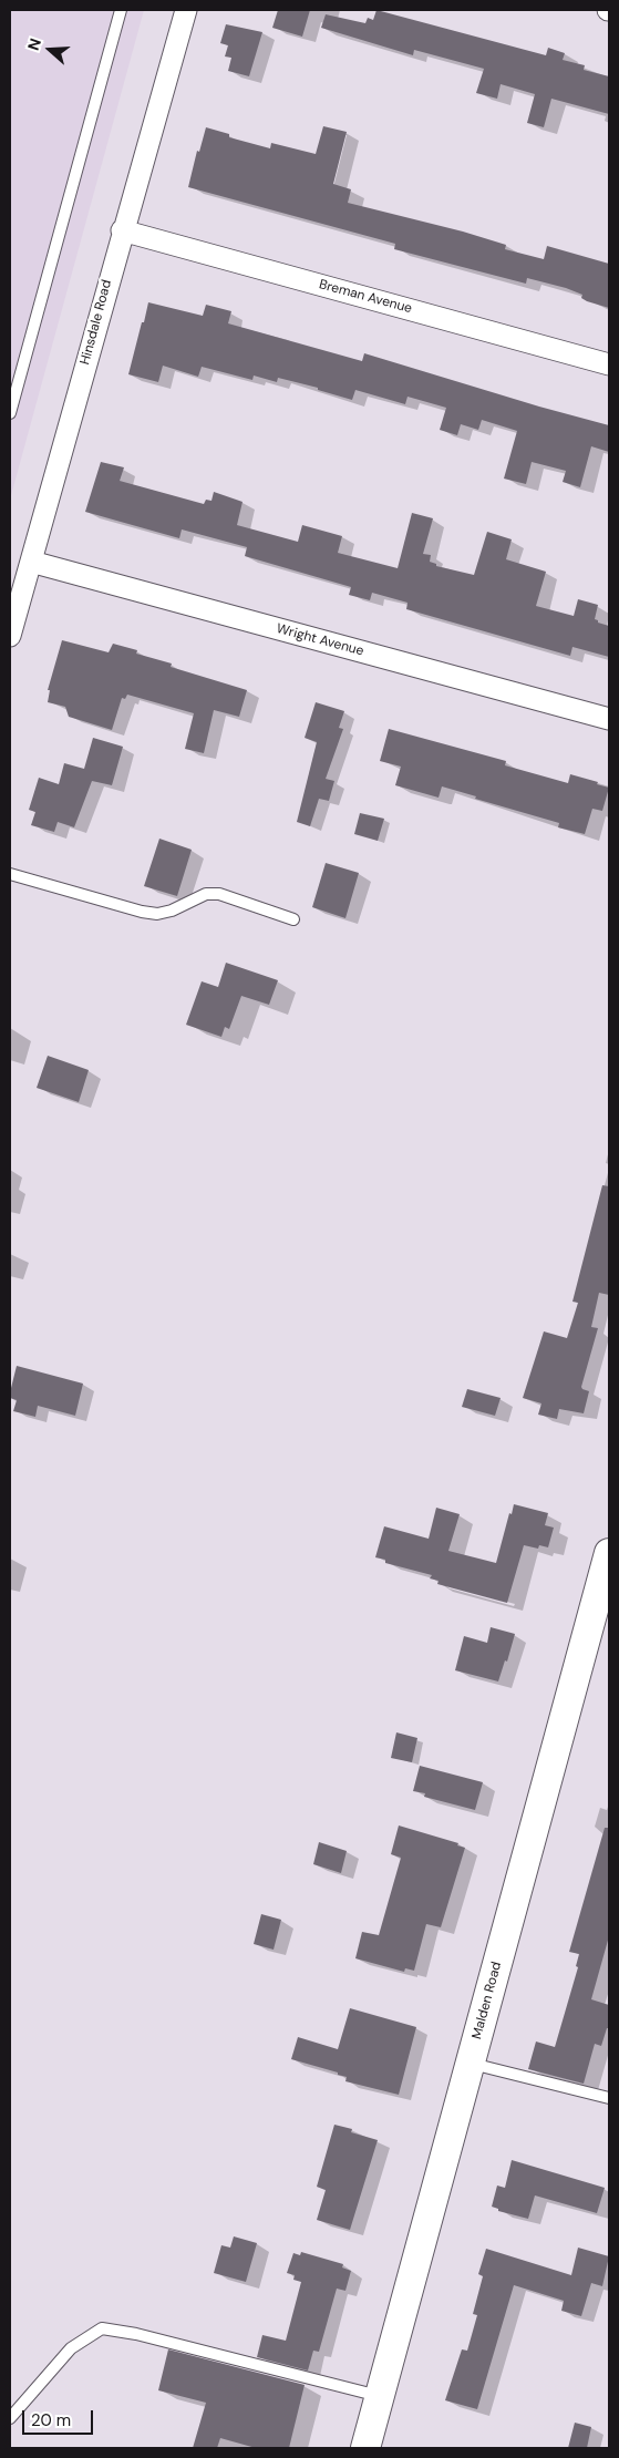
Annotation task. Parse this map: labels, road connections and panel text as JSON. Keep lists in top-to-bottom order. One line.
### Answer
{"streets":{"street":["Breman Avenue","Hinsdale Road","Wright Avenue","Malden Road"]},"crossings":[["Breman Avenue","Hinsdale Road"],["Hinsdale Road","Wright Avenue"]],"scale_bar":"20 m","north":"left"}
